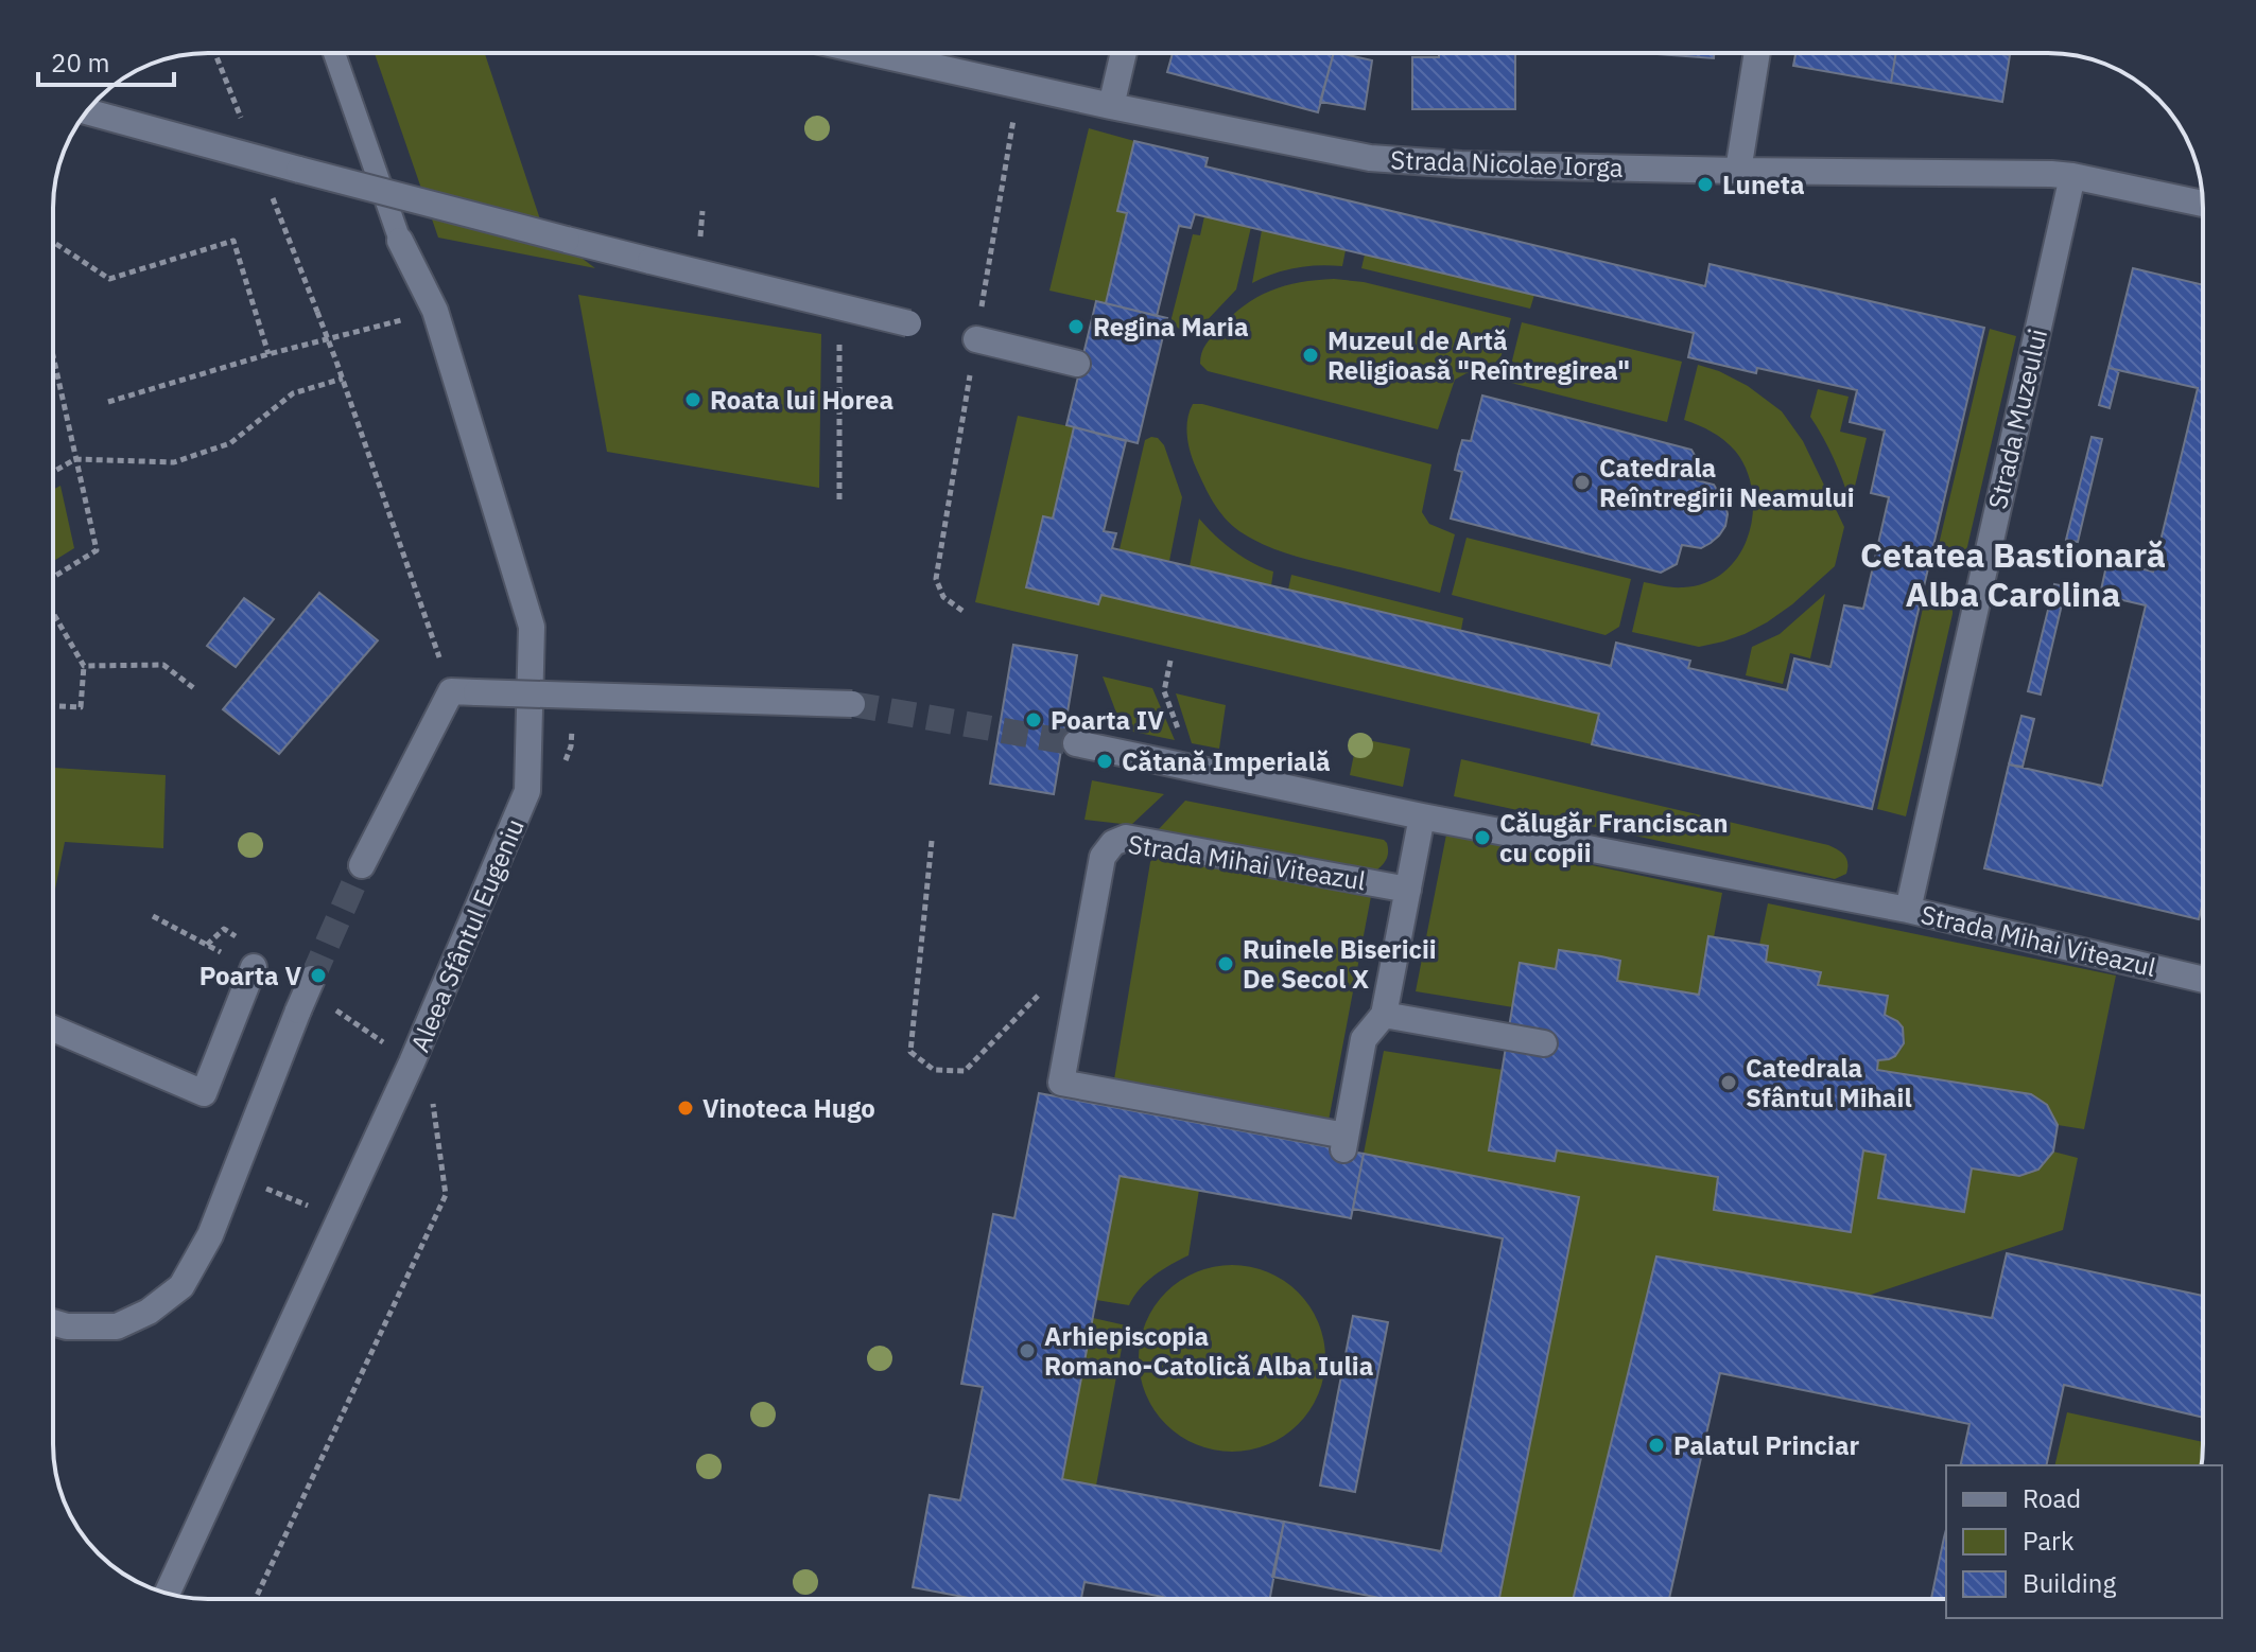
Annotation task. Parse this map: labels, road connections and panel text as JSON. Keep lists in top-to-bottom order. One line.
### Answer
{"streets":{"street":["Strada Nicolae Iorga","Strada Muzeului","Strada Mihai Viteazul","Aleea Sfântul Eugeniu"]},"crossings":[["Strada Nicolae Iorga","Strada Muzeului"],["Strada Muzeului","Strada Mihai Viteazul"]],"districts":["Cetatea Bastionară Alba Carolina"],"places":["Luneta","Regina Maria","Muzeul de Artă Religioasă \"Reîntregirea\"","Roata lui Horea","Catedrala Reîntregirii Neamului","Poarta IV","Cătană Imperială","Călugăr Franciscan cu copii","Ruinele Bisericii De Secol X","Poarta V","Catedrala Sfântul Mihail","Vinoteca Hugo","Arhiepiscopia Romano-Catolică Alba Iulia","Palatul Princiar"],"legend":["Road","Park","Building"],"scale_bar":"20 m"}
